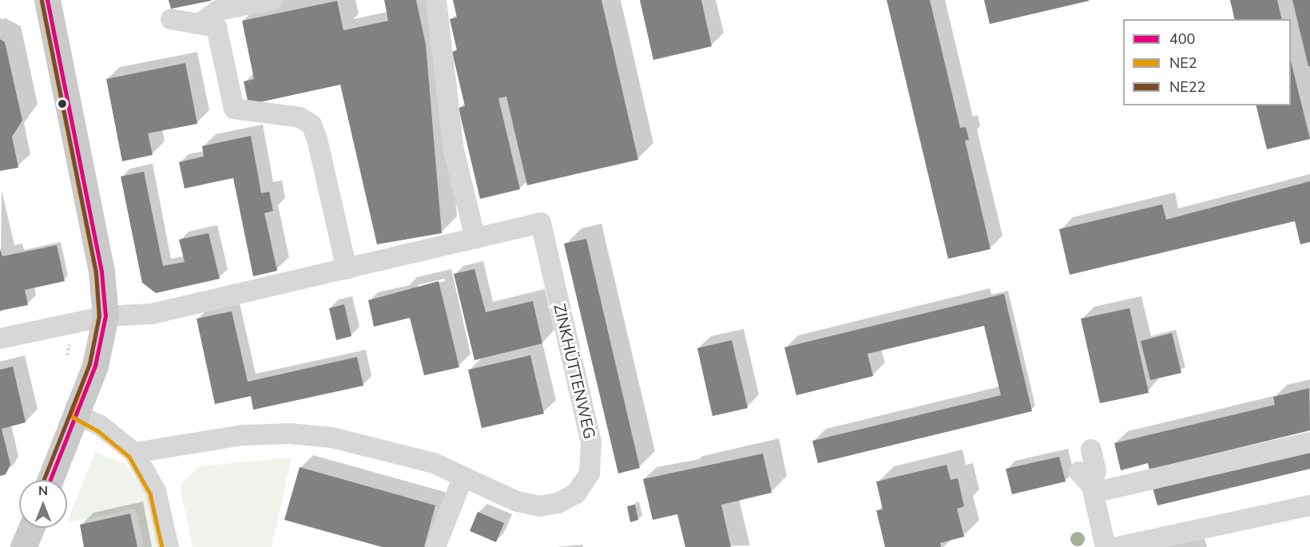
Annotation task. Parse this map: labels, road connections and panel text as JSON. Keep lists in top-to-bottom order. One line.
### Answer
{"streets":{"street":["ZINKHÜTTENWEG"]},"lines":["transit line 400","transit line NE2","transit line NE22"],"legend":["400","NE2","NE22"],"north":"top"}
